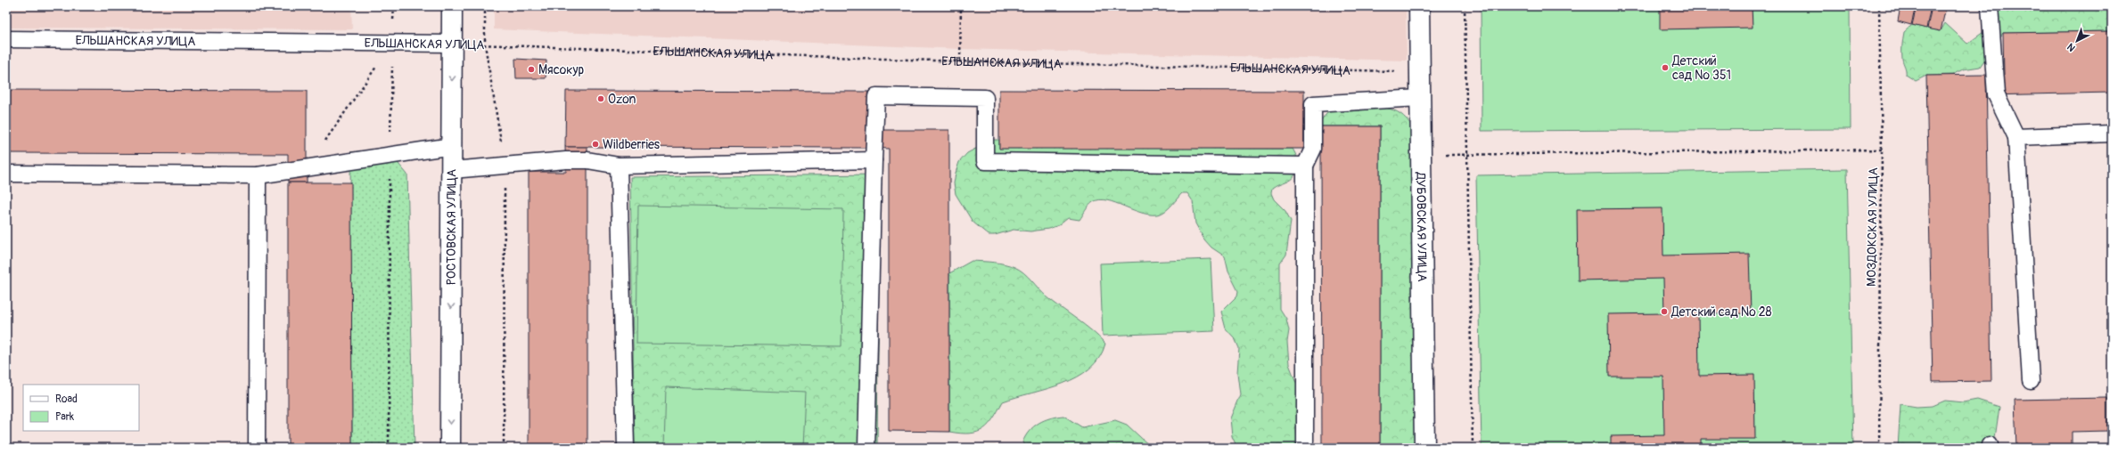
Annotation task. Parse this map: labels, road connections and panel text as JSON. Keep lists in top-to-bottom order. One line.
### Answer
{"streets":{"main road":["РОСТОВСКАЯ УЛИЦА","ДУБОВСКАЯ УЛИЦА"],"lane":["ЕЛЬШАНСКАЯ УЛИЦА"],"path":["МОЗДОКСКАЯ УЛИЦА"]},"crossings":[["ЕЛЬШАНСКАЯ УЛИЦА","РОСТОВСКАЯ УЛИЦА"],["ЕЛЬШАНСКАЯ УЛИЦА","ДУБОВСКАЯ УЛИЦА"]],"one_way":["РОСТОВСКАЯ УЛИЦА"],"places":["Детский сад № 351","Мясокур","Ozon","Wildberries","Детский сад № 28"],"legend":["Road","Park"],"north":"bottom left"}
